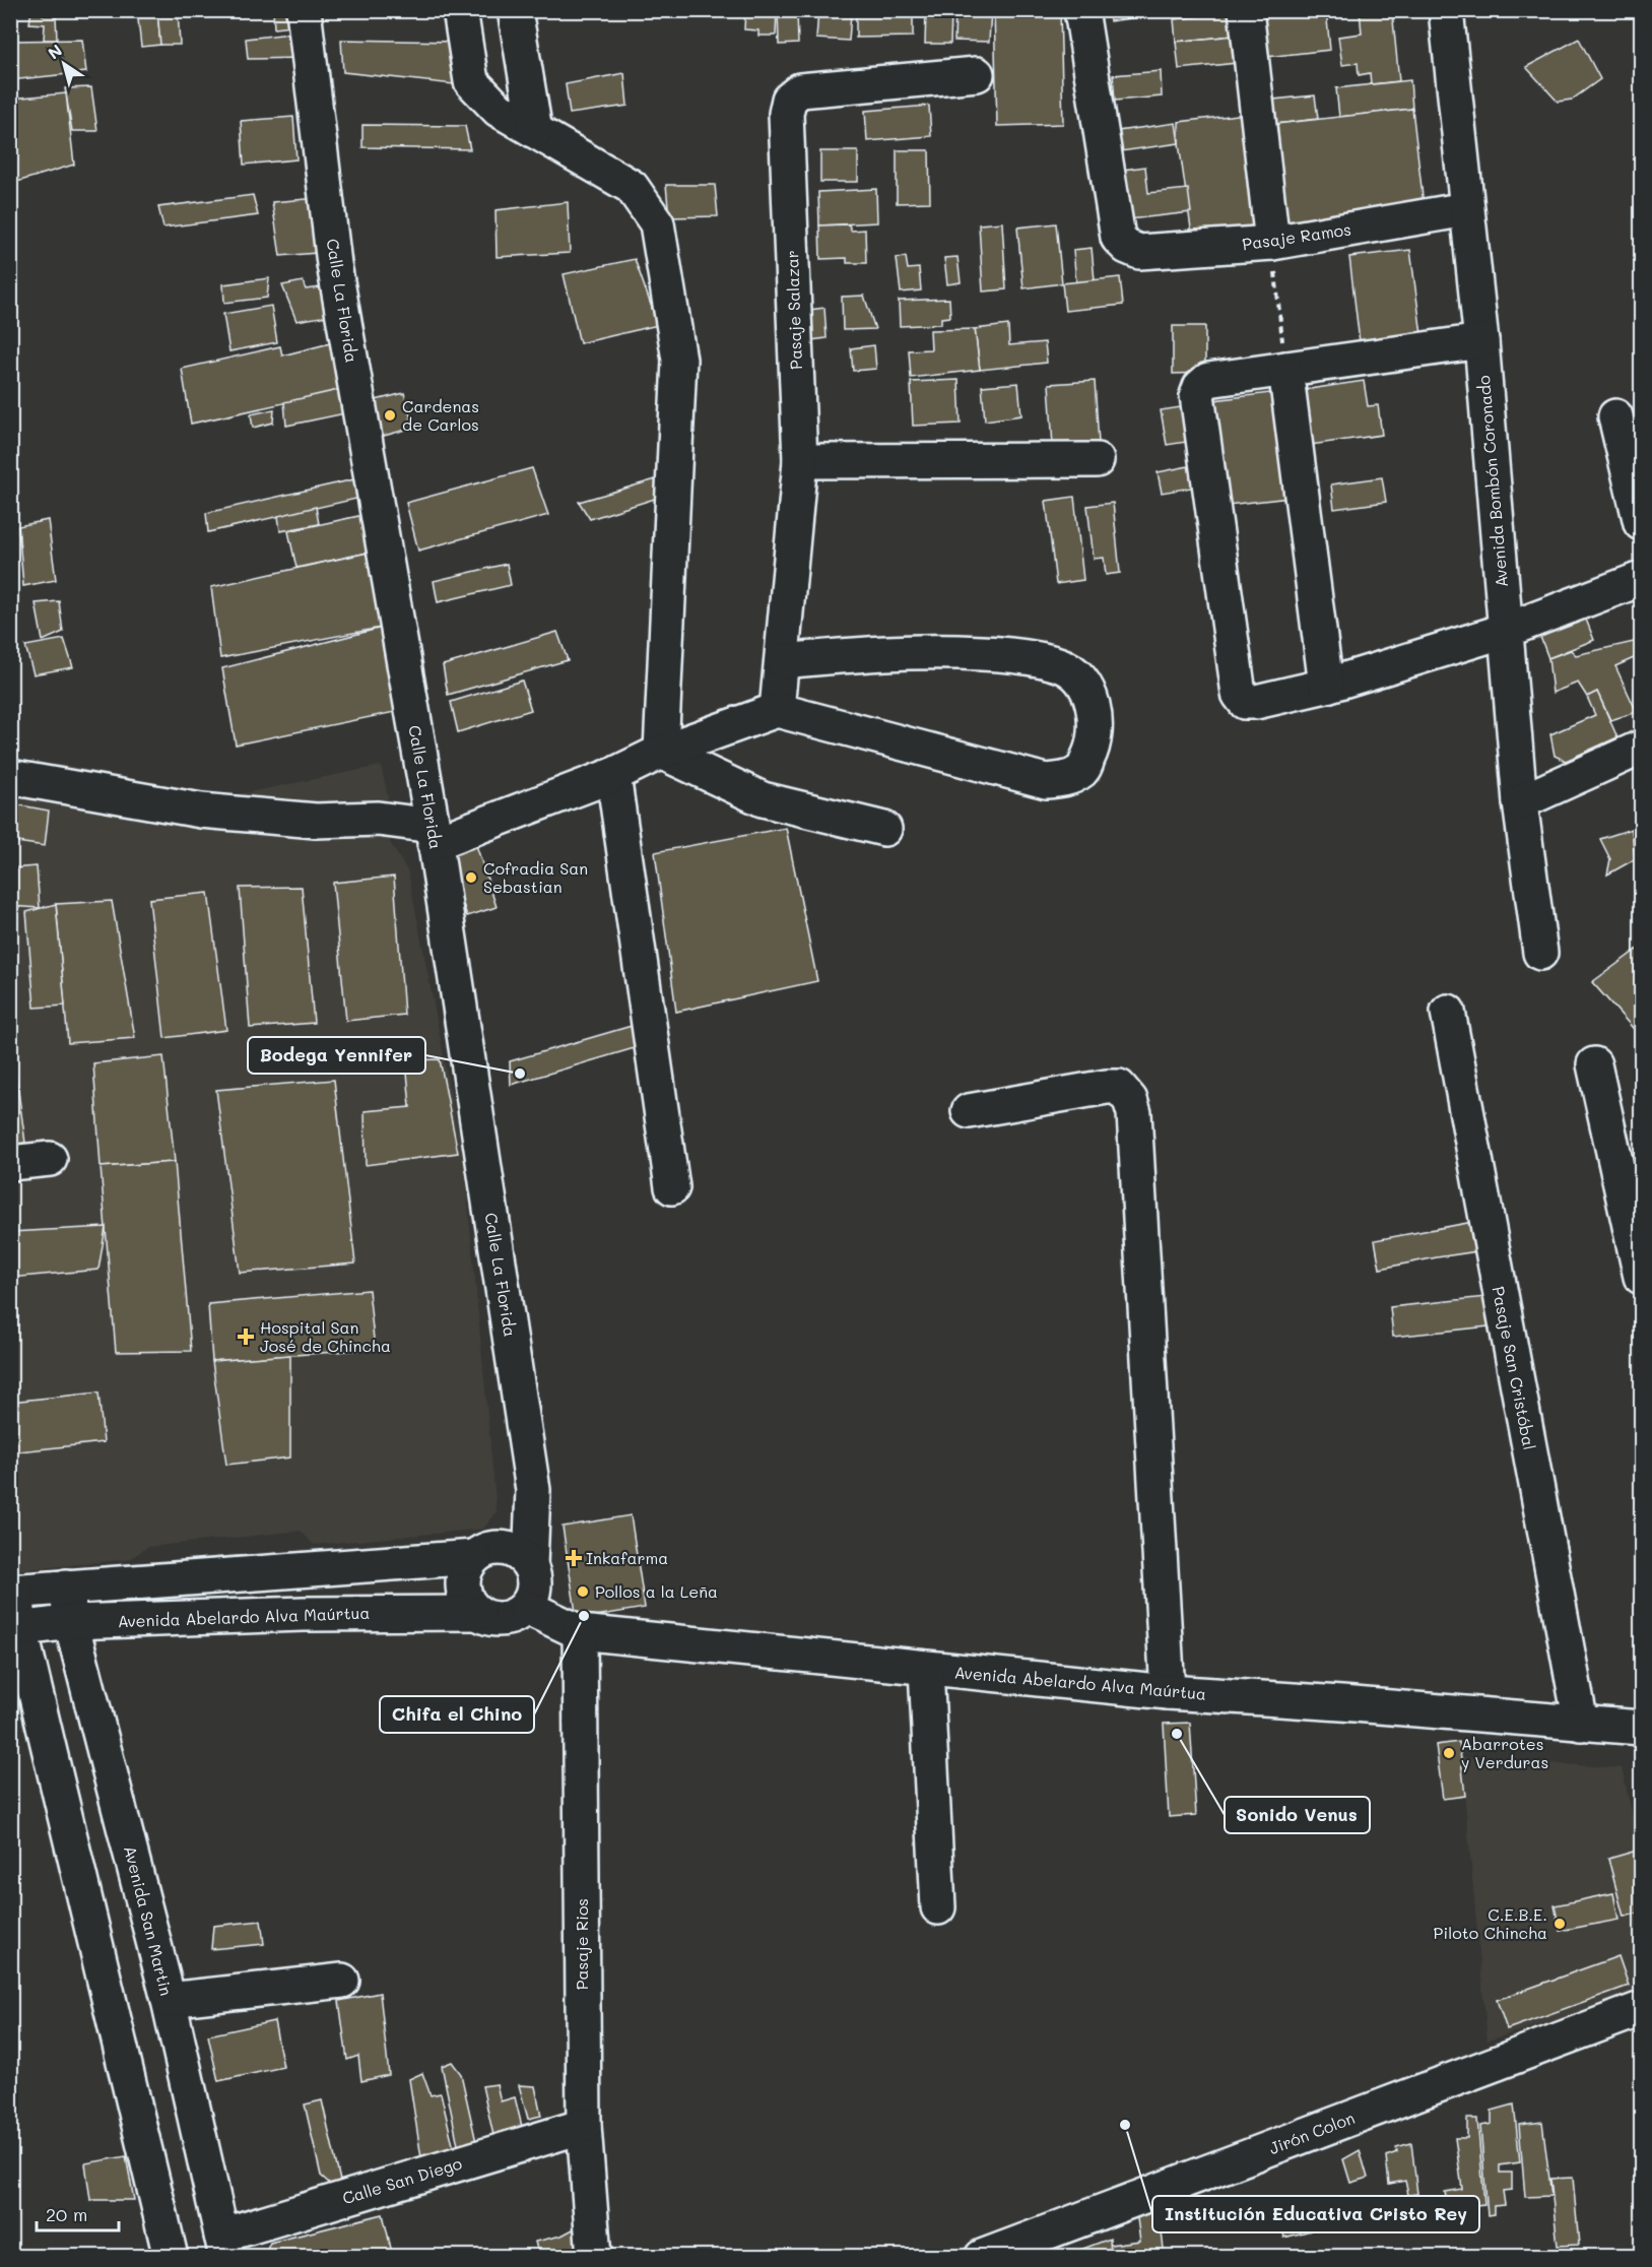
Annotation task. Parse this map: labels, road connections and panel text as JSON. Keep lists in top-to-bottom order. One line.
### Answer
{"streets":{"street":["Pasaje Ramos","Calle La Florida","Pasaje Salazar","Avenida Bombón Coronado","Pasaje San Cristóbal","Avenida Abelardo Alva Maúrtua","Avenida San Martin","Pasaje Rios","Jirón Colon","Calle San Diego"]},"crossings":[["Pasaje Ramos","Avenida Bombón Coronado"],["Calle La Florida","Avenida Abelardo Alva Maúrtua"],["Pasaje San Cristóbal","Avenida Abelardo Alva Maúrtua"],["Avenida Abelardo Alva Maúrtua","Avenida San Martin"],["Avenida Abelardo Alva Maúrtua","Pasaje Rios"],["Avenida San Martin","Calle San Diego"],["Pasaje Rios","Calle San Diego"]],"places":{"other":["Cardenas de Carlos","Cofradia San Sebastian","Bodega Yennifer","Pollos a la Leña","Chifa el Chino","Sonido Venus","Abarrotes y Verduras","C.E.B.E. Piloto Chincha","Institución Educativa Cristo Rey"],"health":["Hospital San José de Chincha","Inkafarma"]},"scale_bar":"20 m","north":"top left"}
